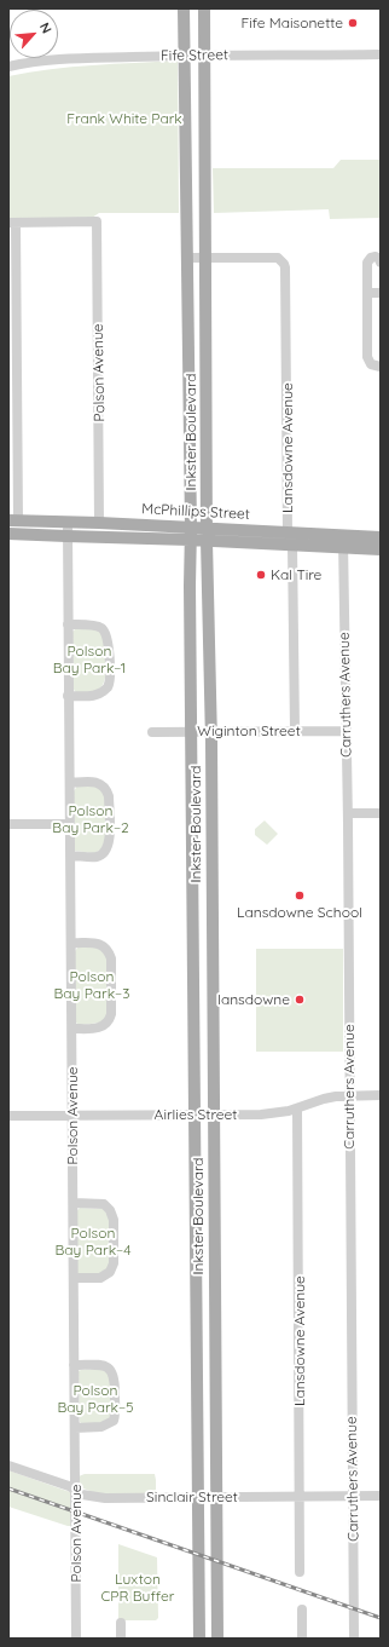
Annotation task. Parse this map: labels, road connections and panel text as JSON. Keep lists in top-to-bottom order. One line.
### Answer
{"streets":{"main road":["Inkster Boulevard","McPhillips Street"],"street":["Fife Street","Polson Avenue","Lansdowne Avenue","Carruthers Avenue","Wiginton Street","Airlies Street","Sinclair Street"]},"crossings":[["Fife Street","Inkster Boulevard"],["Polson Avenue","McPhillips Street"],["Polson Avenue","Airlies Street"],["Polson Avenue","Sinclair Street"],["Inkster Boulevard","Lansdowne Avenue"],["Inkster Boulevard","McPhillips Street"],["Inkster Boulevard","Wiginton Street"],["Inkster Boulevard","Airlies Street"],["Inkster Boulevard","Sinclair Street"],["Lansdowne Avenue","McPhillips Street"],["Lansdowne Avenue","Wiginton Street"],["Lansdowne Avenue","Airlies Street"],["Lansdowne Avenue","Sinclair Street"],["McPhillips Street","Carruthers Avenue"],["Carruthers Avenue","Wiginton Street"],["Carruthers Avenue","Airlies Street"],["Carruthers Avenue","Sinclair Street"]],"parks":["Frank White Park","Polson Bay Park–1","Polson Bay Park–2","Polson Bay Park–3","Polson Bay Park–4","Polson Bay Park–5","Luxton CPR Buffer"],"places":["Fife Maisonette","Kal Tire","Lansdowne School","lansdowne"],"north":"top right"}
